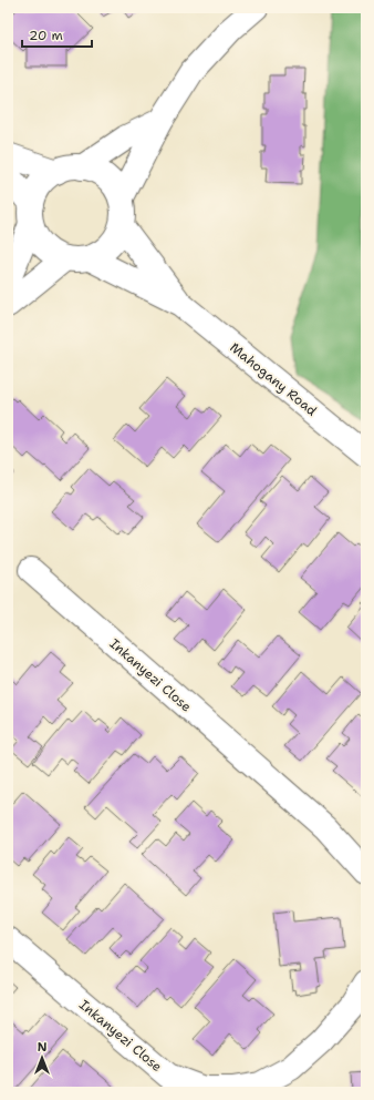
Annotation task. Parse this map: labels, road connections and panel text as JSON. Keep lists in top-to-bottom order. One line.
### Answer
{"streets":{"street":["Mahogany Road","Inkanyezi Close"]},"scale_bar":"20 m","north":"top"}
